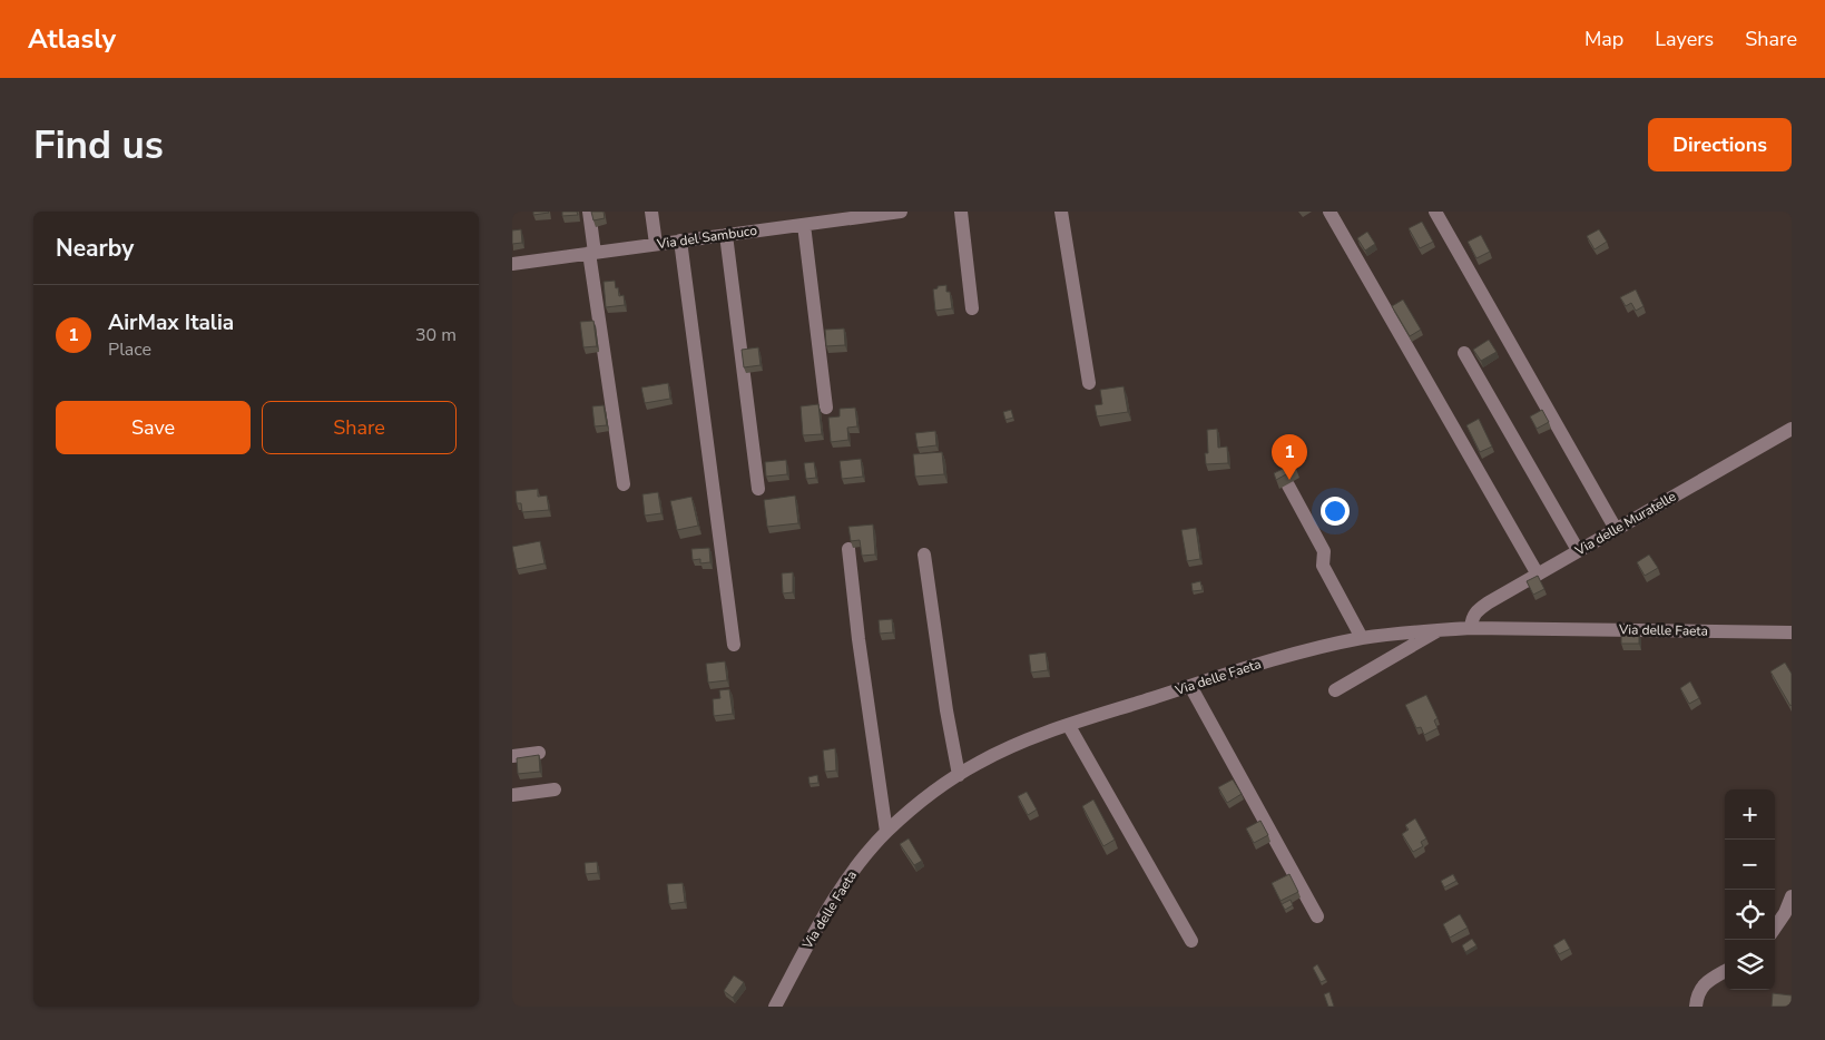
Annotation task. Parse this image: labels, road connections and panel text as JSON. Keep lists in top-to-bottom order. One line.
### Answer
{"streets":{"street":["Via del Sambuco","Via delle Muratelle","Via delle Faeta"]},"crossings":[["Via delle Muratelle","Via delle Faeta"]],"page":{"header":"Atlasly","nav":["Map","Layers","Share"],"buttons":["Directions",["Save","Share"]],"title":"Find us","heading":"Nearby","list":[{"mark":"1","name":"AirMax Italia","note":"Place","value":"30 m"}],"pins":"1","map_buttons":["+","−"]}}
